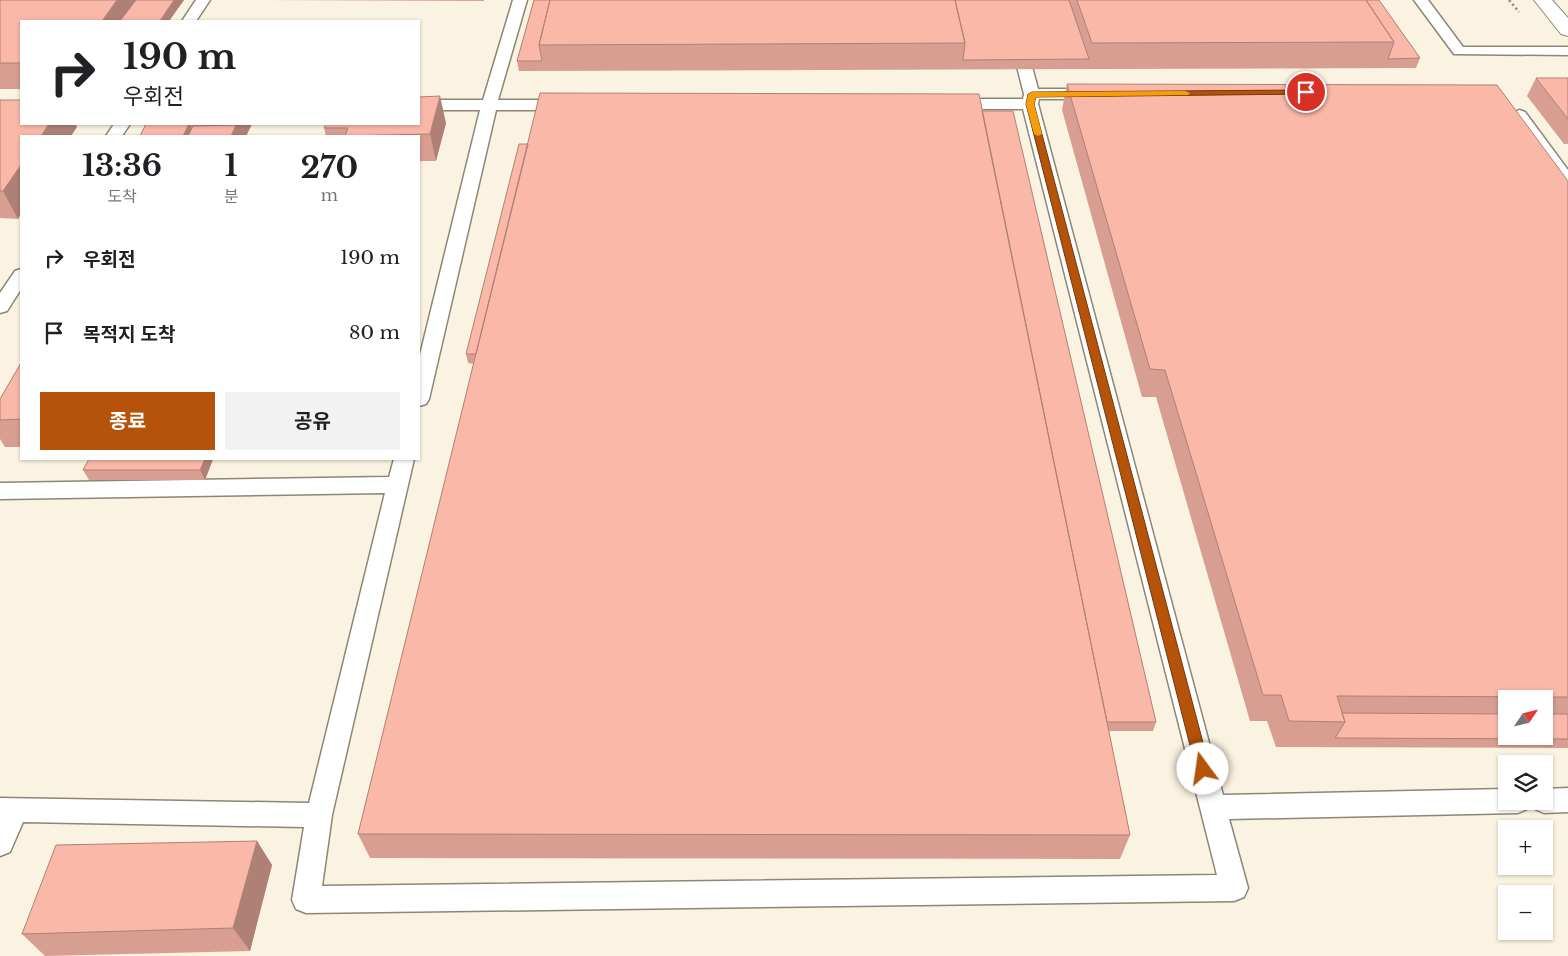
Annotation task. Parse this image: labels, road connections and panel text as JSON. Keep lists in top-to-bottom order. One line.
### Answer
{"north":"top right","page":{"turn":["190 m","우회전"],"eta":["13:36","도착","1","분","270","m"],"list":[{"name":"우회전","value":"190 m"},{"name":"목적지 도착","value":"80 m"}],"buttons":["종료","공유"],"map_buttons":["+","−"]}}
